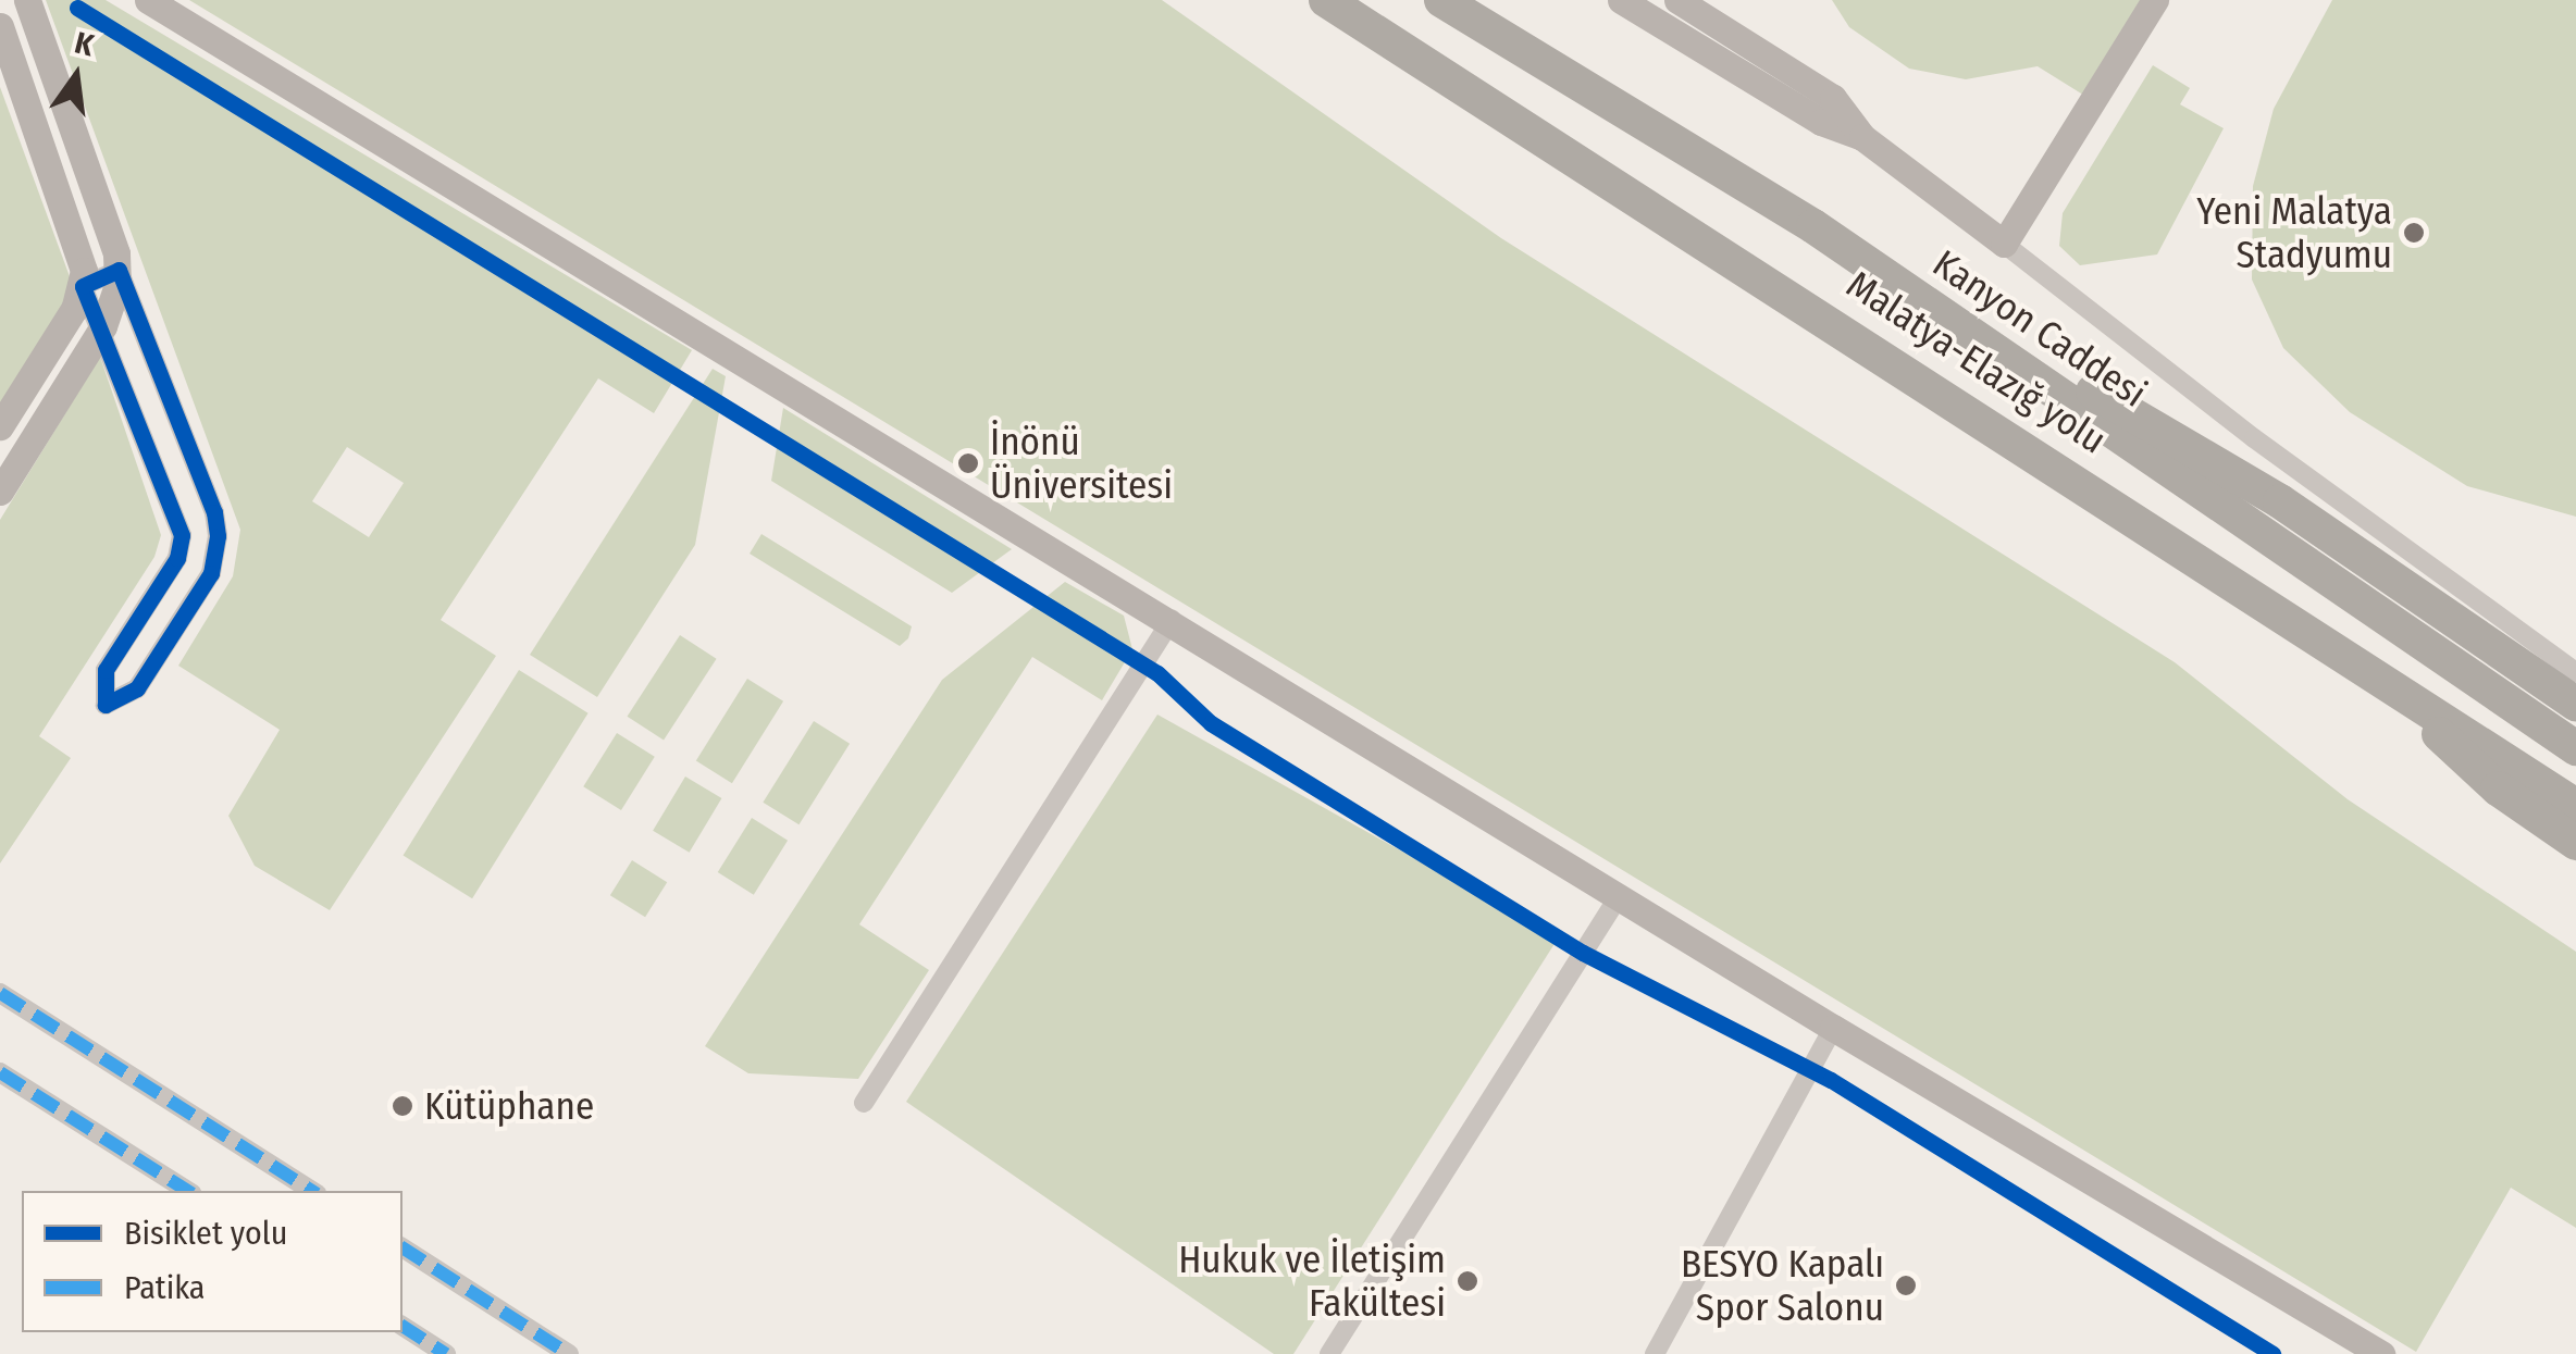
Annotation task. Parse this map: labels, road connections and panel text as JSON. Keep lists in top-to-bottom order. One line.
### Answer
{"streets":{"highway":["Kanyon Caddesi","Malatya-Elazığ yolu"]},"places":["Yeni Malatya Stadyumu","İnönü Üniversitesi","Kütüphane","Hukuk ve İletişim Fakültesi","BESYO Kapalı Spor Salonu"],"legend":["Bisiklet yolu","Patika"],"north":"top"}
